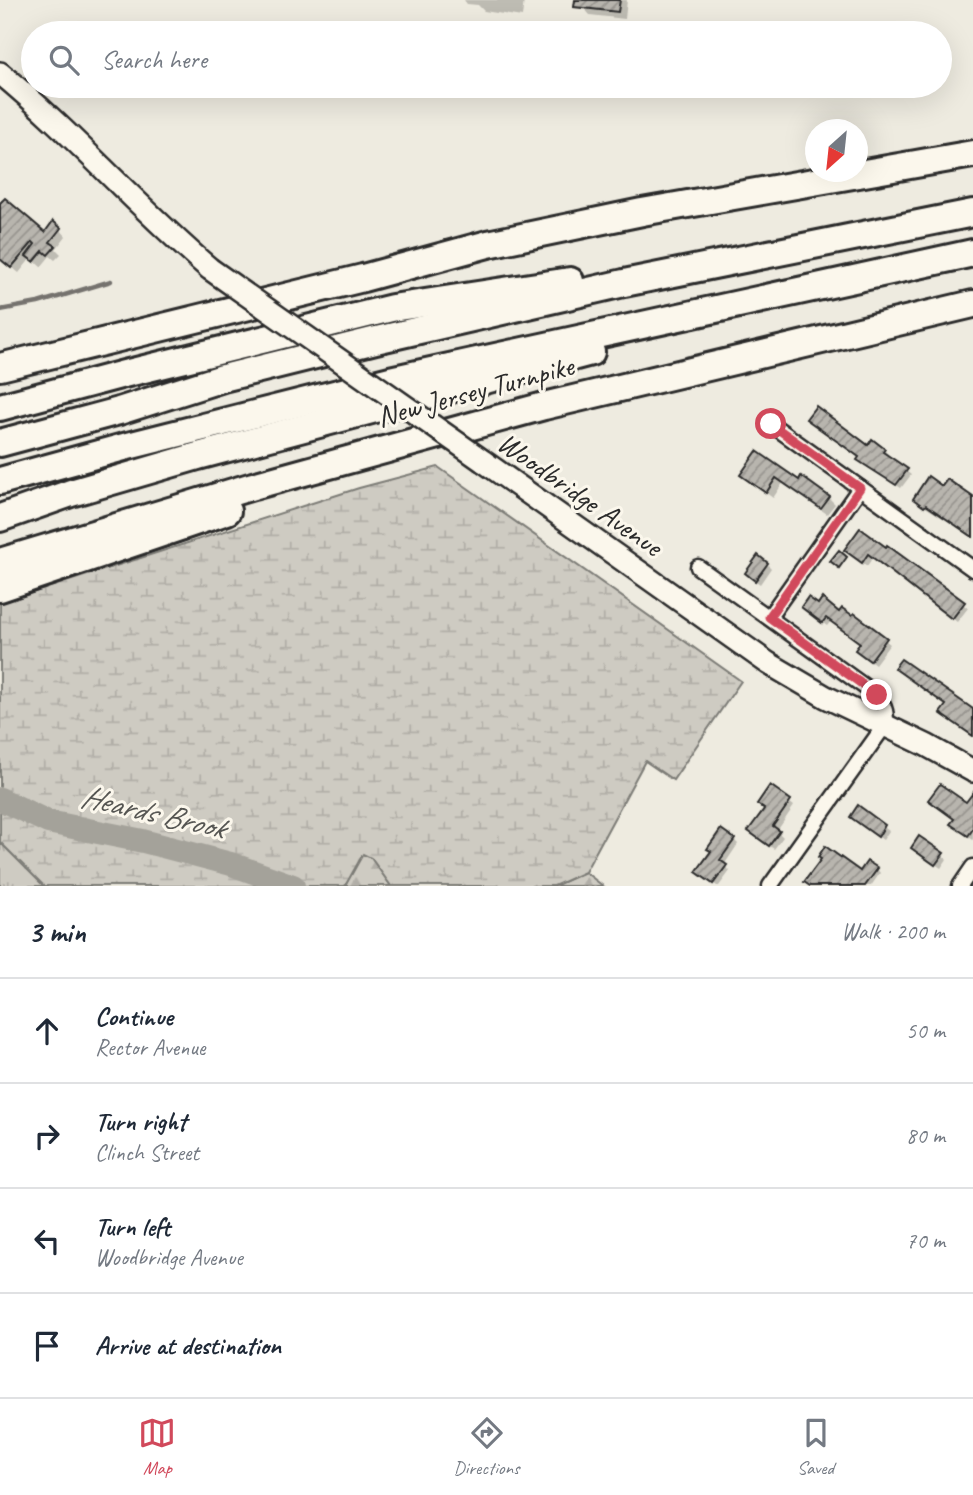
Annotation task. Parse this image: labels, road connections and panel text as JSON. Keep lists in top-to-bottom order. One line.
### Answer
{"streets":{"highway":["New Jersey Turnpike"],"street":["Woodbridge Avenue"]},"water":["Heards Brook"],"north":"bottom left","page":{"search":"Search here","heading":["3 min","Walk · 200 m"],"list":[["Continue","Rector Avenue","50 m"],["Turn right","Clinch Street","80 m"],["Turn left","Woodbridge Avenue","70 m"],"Arrive at destination"],"nav":["Map","Directions","Saved"]}}
